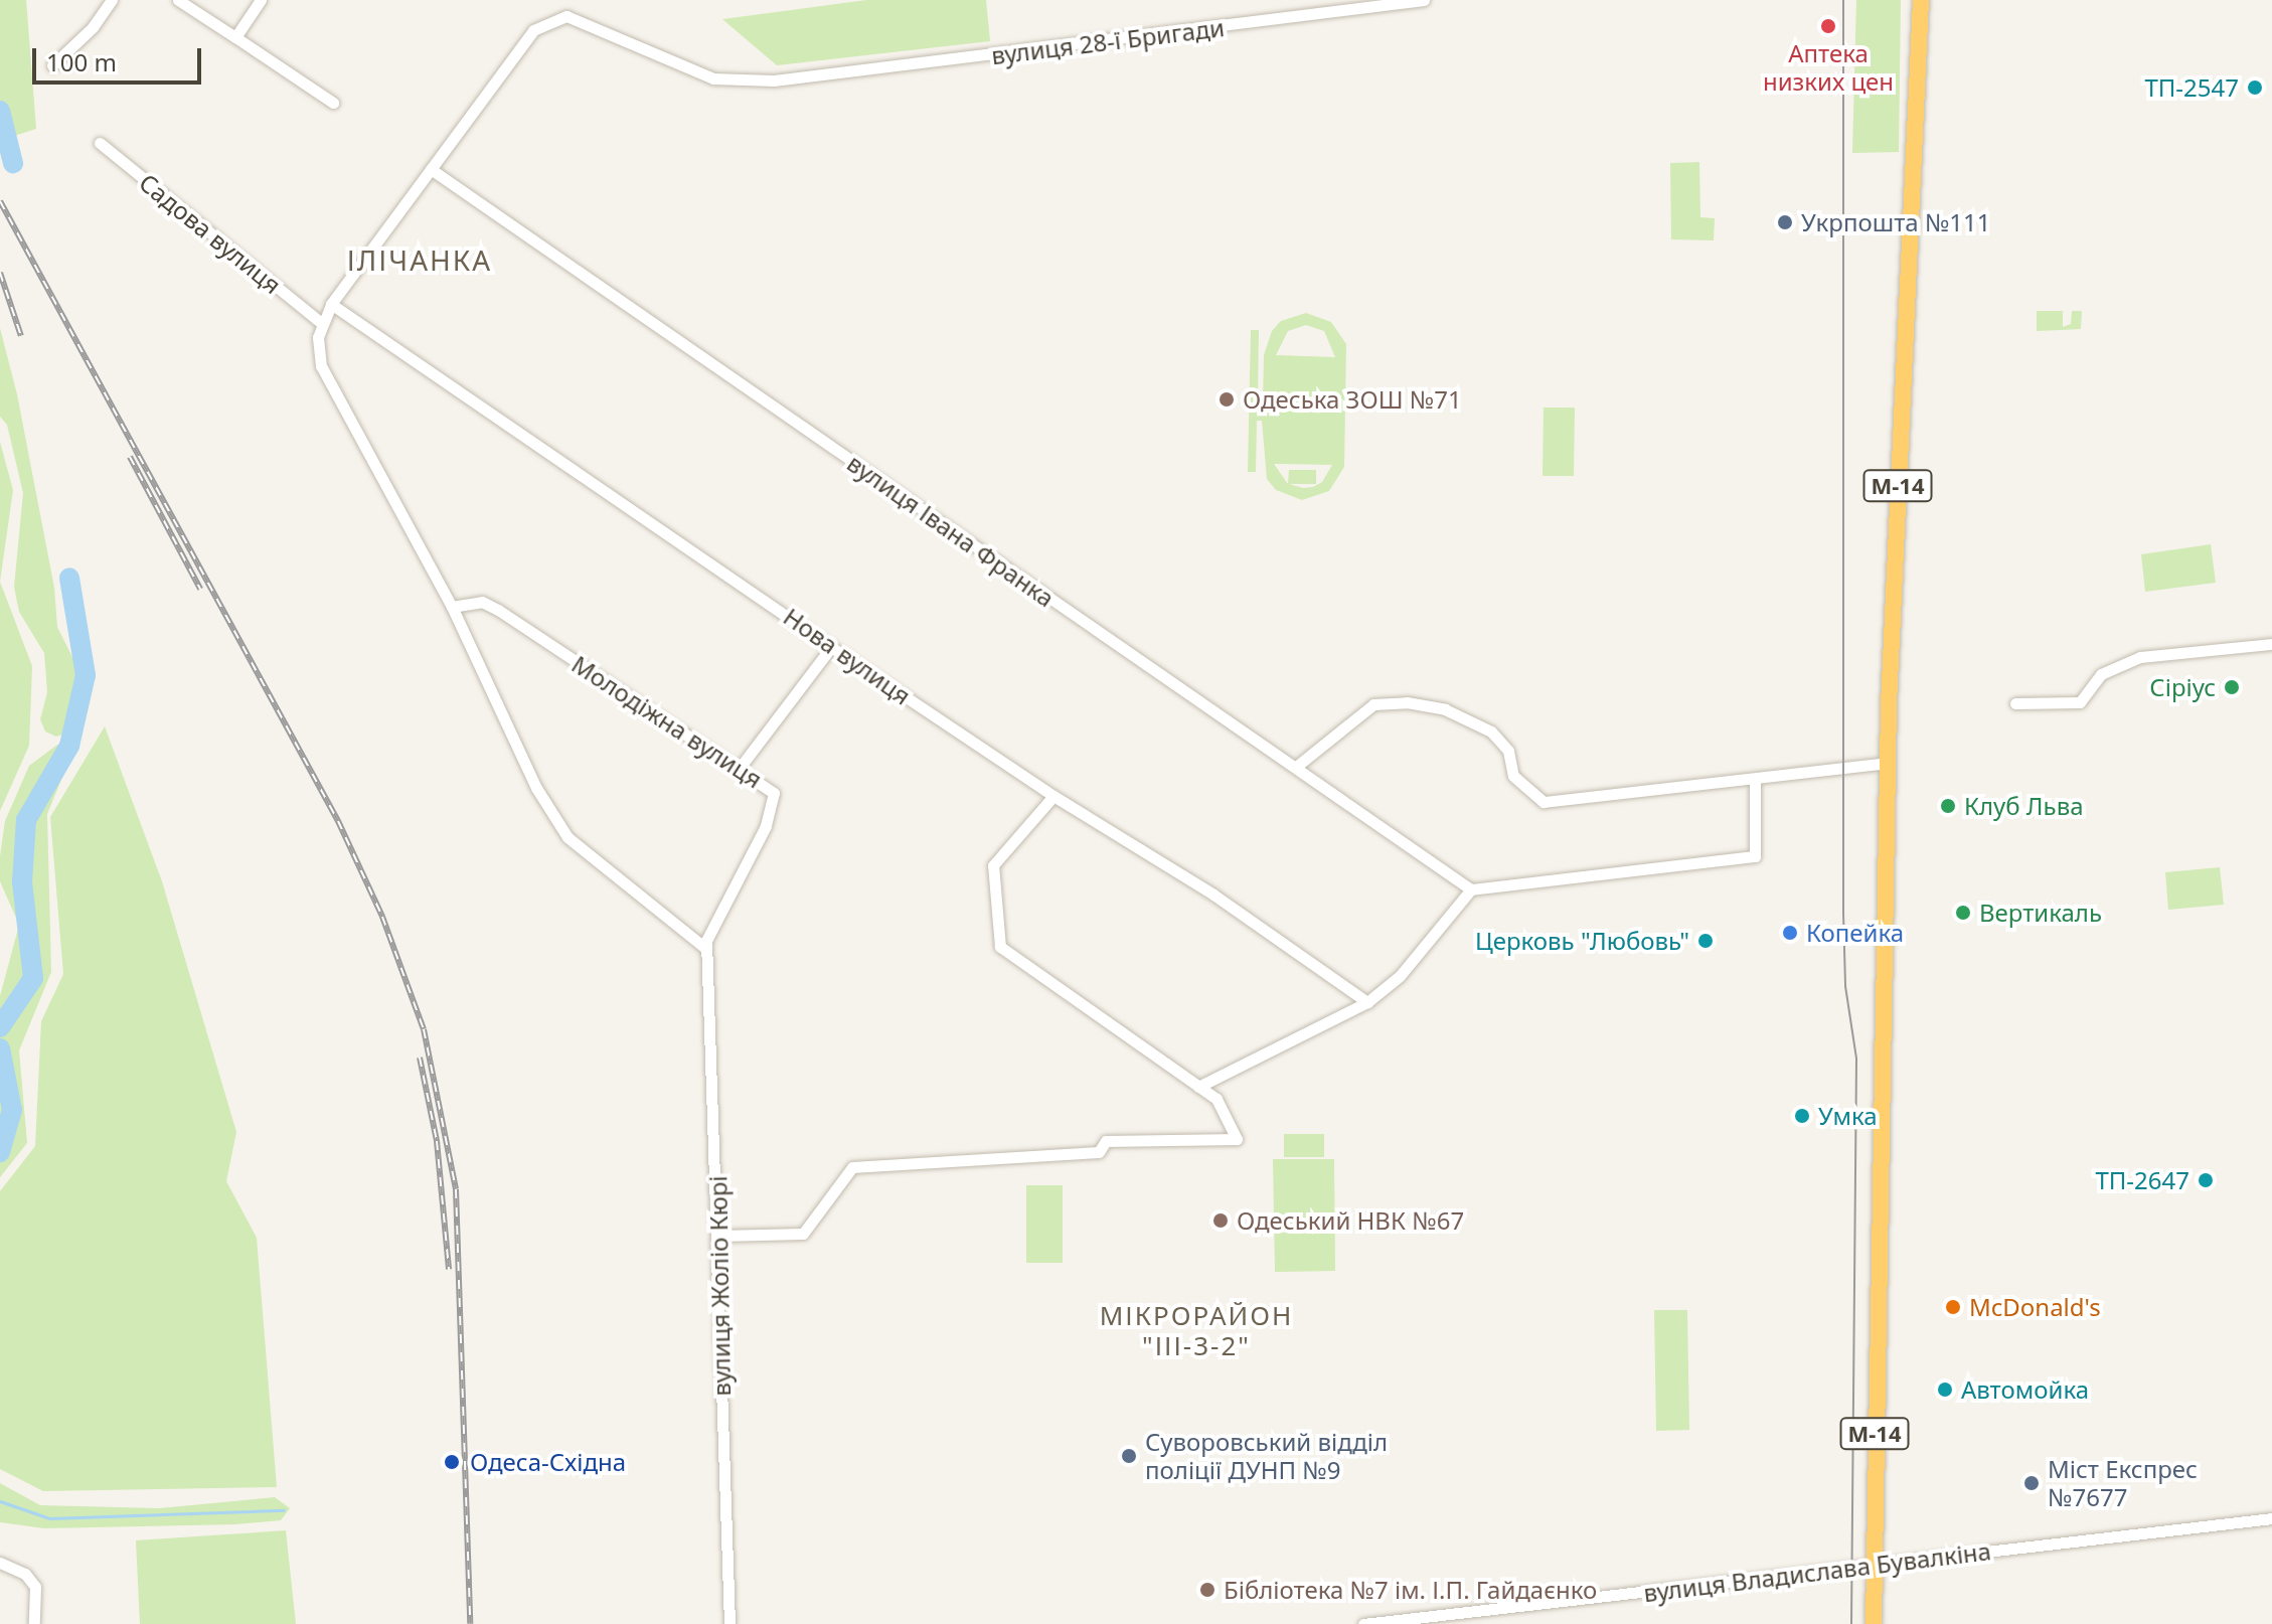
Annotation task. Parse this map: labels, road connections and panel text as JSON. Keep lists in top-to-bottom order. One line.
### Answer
{"streets":{"highway":["М-14"],"street":["вулиця 28-ї Бригади","Садова вулиця","вулиця Івана Франка","Нова вулиця","Молодіжна вулиця","вулиця Жоліо Кюрі","вулиця Владислава Бувалкіна"]},"crossings":[["вулиця 28-ї Бригади","вулиця Івана Франка"],["М-14","вулиця Владислава Бувалкіна"],["Молодіжна вулиця","вулиця Жоліо Кюрі"]],"districts":["ІЛІЧАНКА","МІКРОРАЙОН \"ІІІ-3-2\""],"places":["Аптека низких цен","ТП-2547","Укрпошта №111","Одеська ЗОШ №71","Сіріус","Клуб Льва","Вертикаль","Копейка","Церковь \"Любовь\"","Умка","ТП-2647","Одеський НВК №67","McDonald's","Автомойка","Суворовський відділ поліції ДУНП №9","Одеса-Східна","Міст Експрес №7677","Бібліотека №7 ім. І.П. Гайдаєнко"],"scale_bar":"100 m"}
